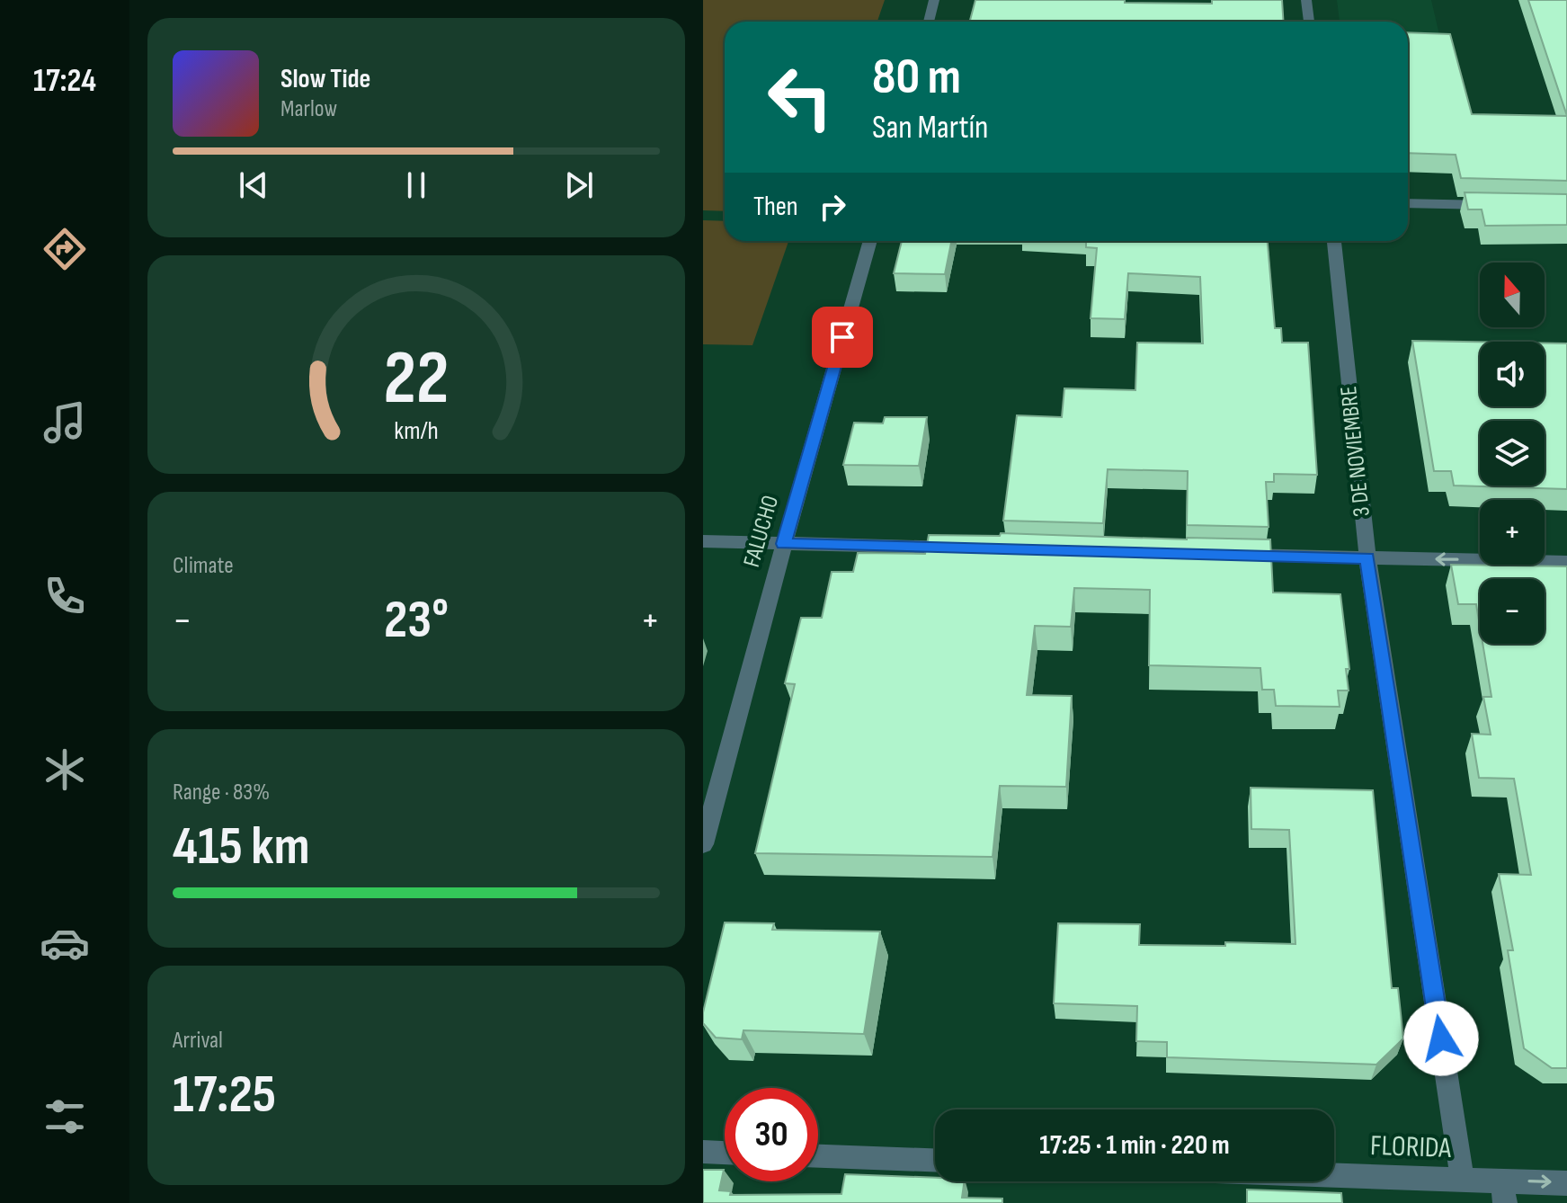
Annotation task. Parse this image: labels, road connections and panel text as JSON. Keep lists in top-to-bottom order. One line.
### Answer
{"streets":{"street":["3 DE NOVIEMBRE","FALUCHO","FLORIDA"]},"crossings":[["3 DE NOVIEMBRE","FLORIDA"]],"north":"top","page":{"tabs":"17:24","turn":["80 m","San Martín"],"song":["Slow Tide","Marlow"],"then":"Then","map_buttons":["+","−"],"tile":["Climate",["Range · 83%","415 km"],["Arrival","17:25"]],"heat":["−","23°","+"],"limit":"30","trip":"17:25 · 1 min · 220 m","gauge":["22","km/h"]}}
